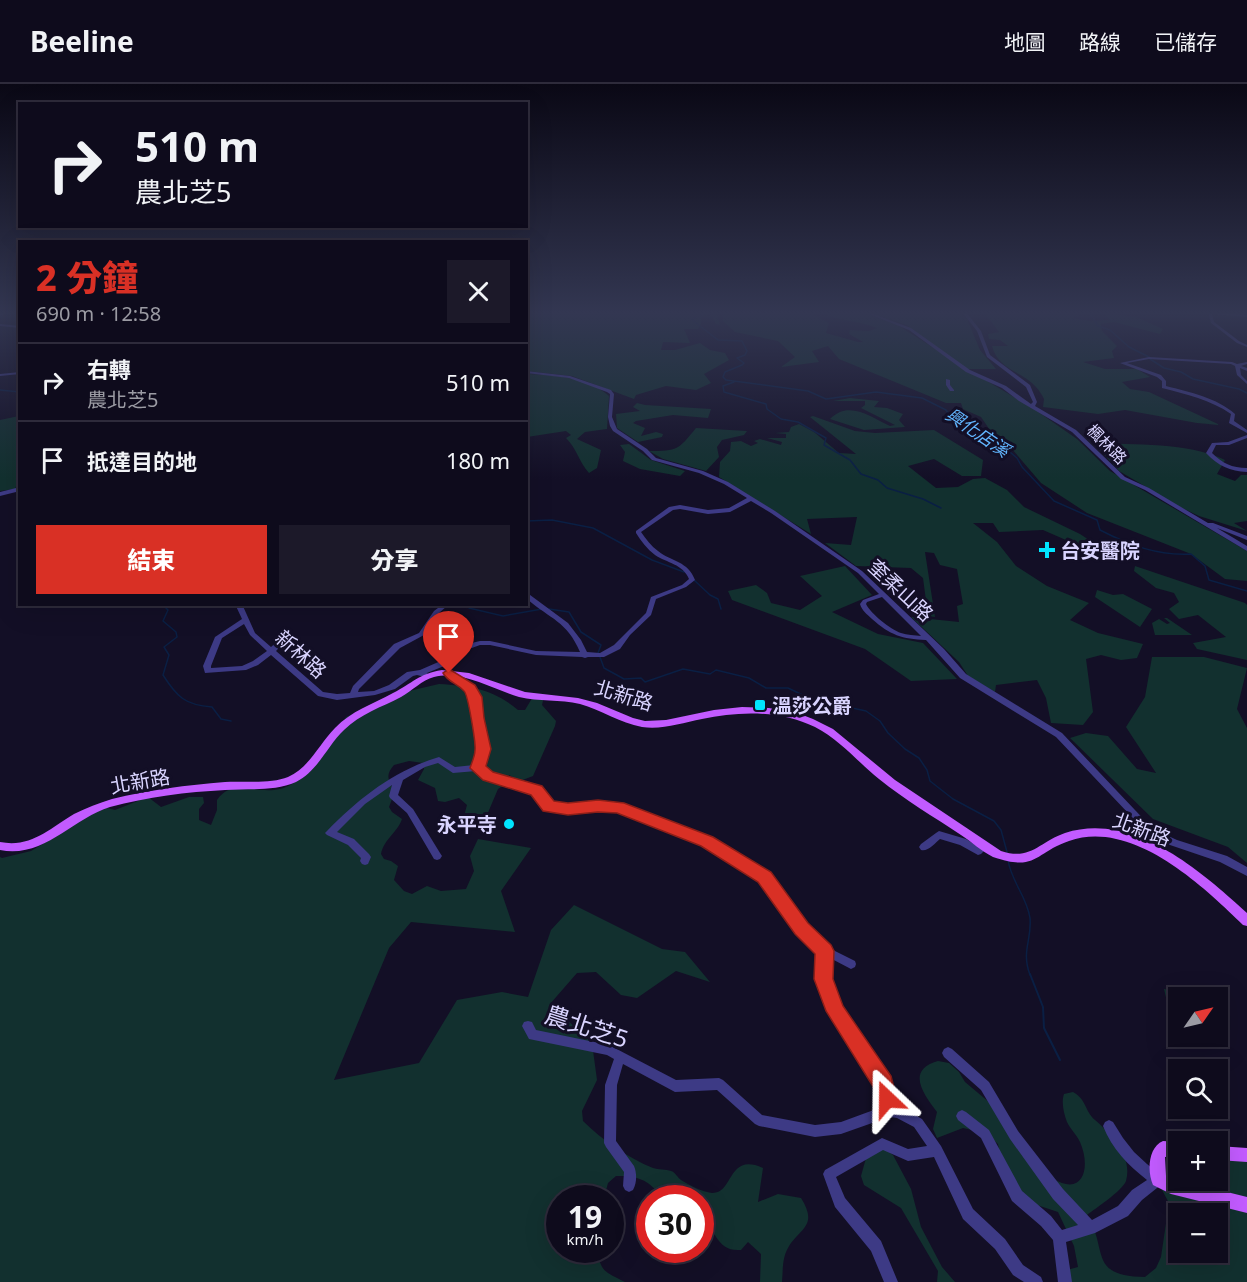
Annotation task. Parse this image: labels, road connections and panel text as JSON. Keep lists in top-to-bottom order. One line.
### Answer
{"streets":{"main road":["北新路"],"street":["楓林路","奎柔山路","新林路","農北芝5"]},"crossings":[["新林路","北新路"]],"water":["興化店溪"],"places":{"health":["台安醫院"],"transit":["溫莎公爵"],"other":["永平寺"]},"north":"top right","page":{"header":"Beeline","nav":["地圖","路線","已儲存"],"turn":["510 m","農北芝5"],"heading":["2 分鐘","690 m · 12:58"],"list":[{"name":"右轉","note":"農北芝5","value":"510 m"},{"name":"抵達目的地","value":"180 m"}],"buttons":["結束","分享"],"map_buttons":["+","−"],"speed":"19 km/h","limit":"30"}}
